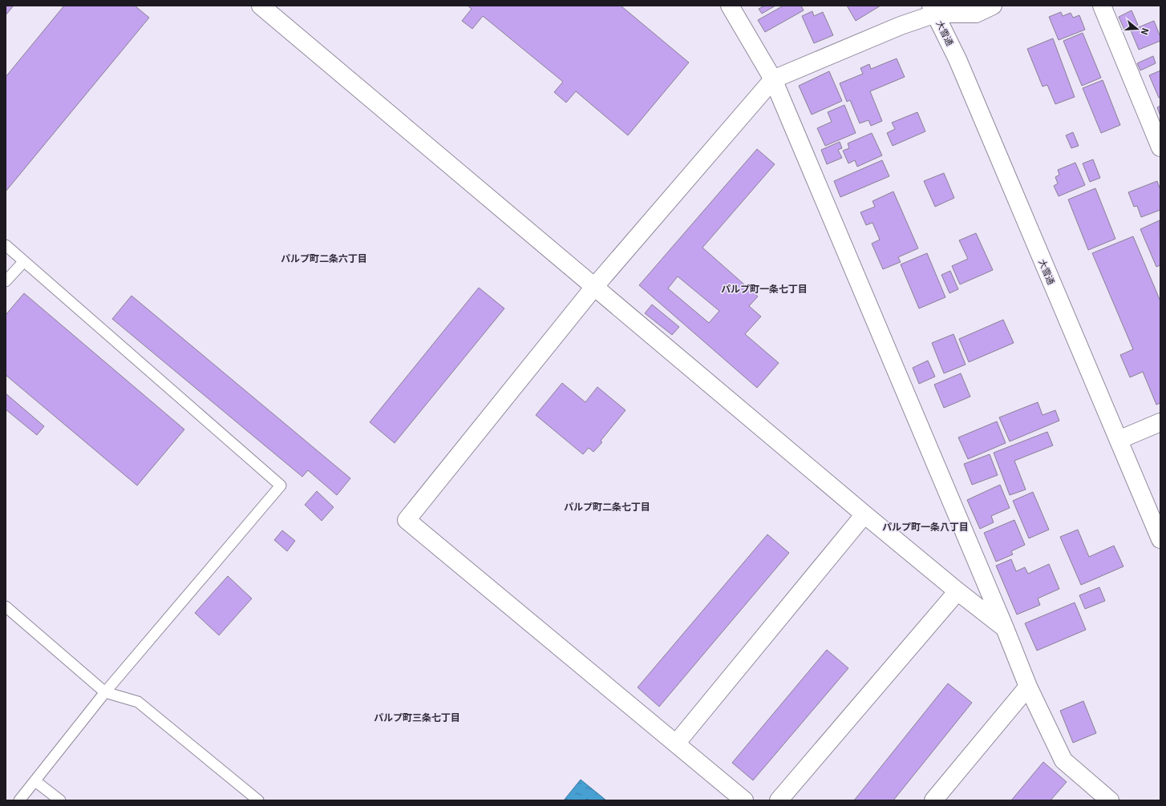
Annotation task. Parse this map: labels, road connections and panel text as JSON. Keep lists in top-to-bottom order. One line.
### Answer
{"streets":{"main road":["大雪通"]},"districts":["パルプ町二条六丁目","パルプ町一条七丁目","パルプ町二条七丁目","パルプ町一条八丁目","パルプ町三条七丁目"],"north":"right"}
